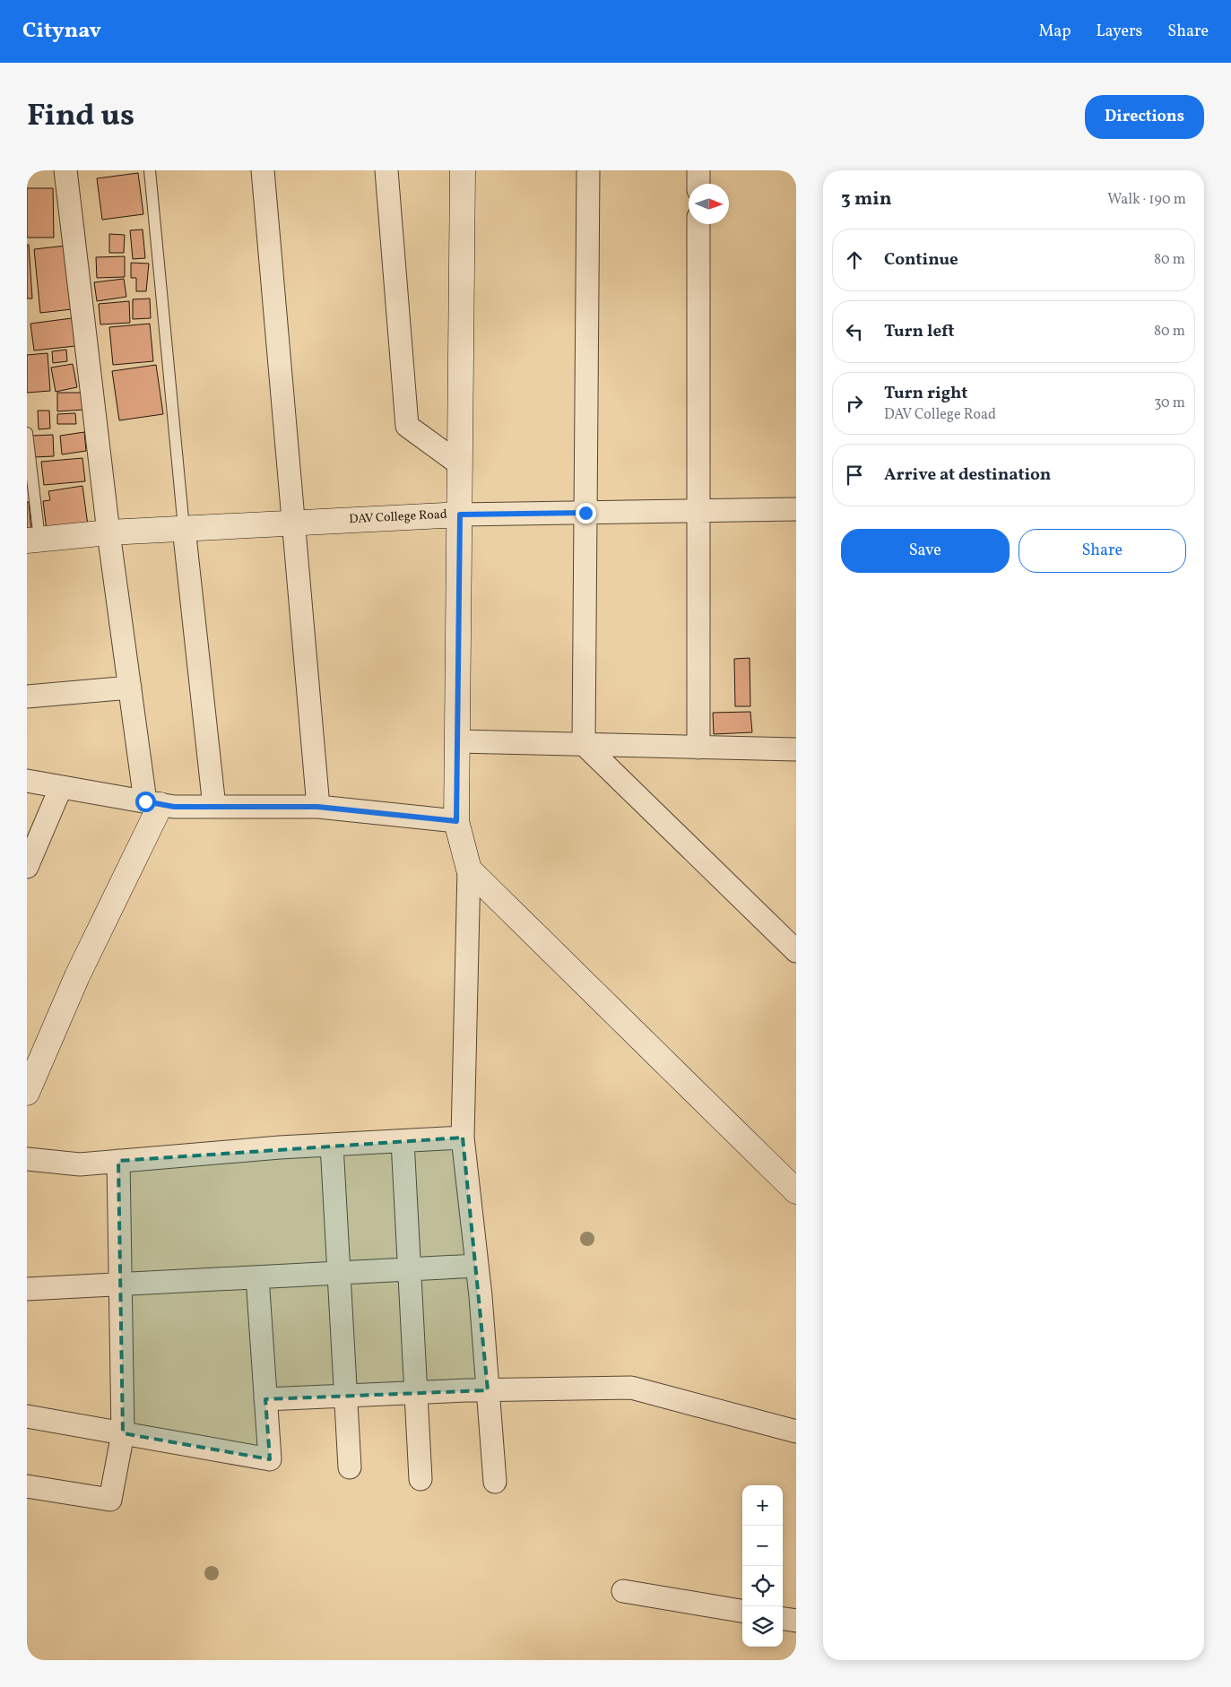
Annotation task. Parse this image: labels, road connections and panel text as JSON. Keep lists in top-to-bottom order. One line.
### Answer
{"streets":{"street":["DAV College Road"]},"north":"right","page":{"header":"Citynav","nav":["Map","Layers","Share"],"title":"Find us","buttons":["Directions",["Save","Share"]],"heading":["3 min","Walk · 190 m"],"list":[["Continue","80 m"],["Turn left","80 m"],["Turn right","DAV College Road","30 m"],"Arrive at destination"],"map_buttons":["+","−"]}}
